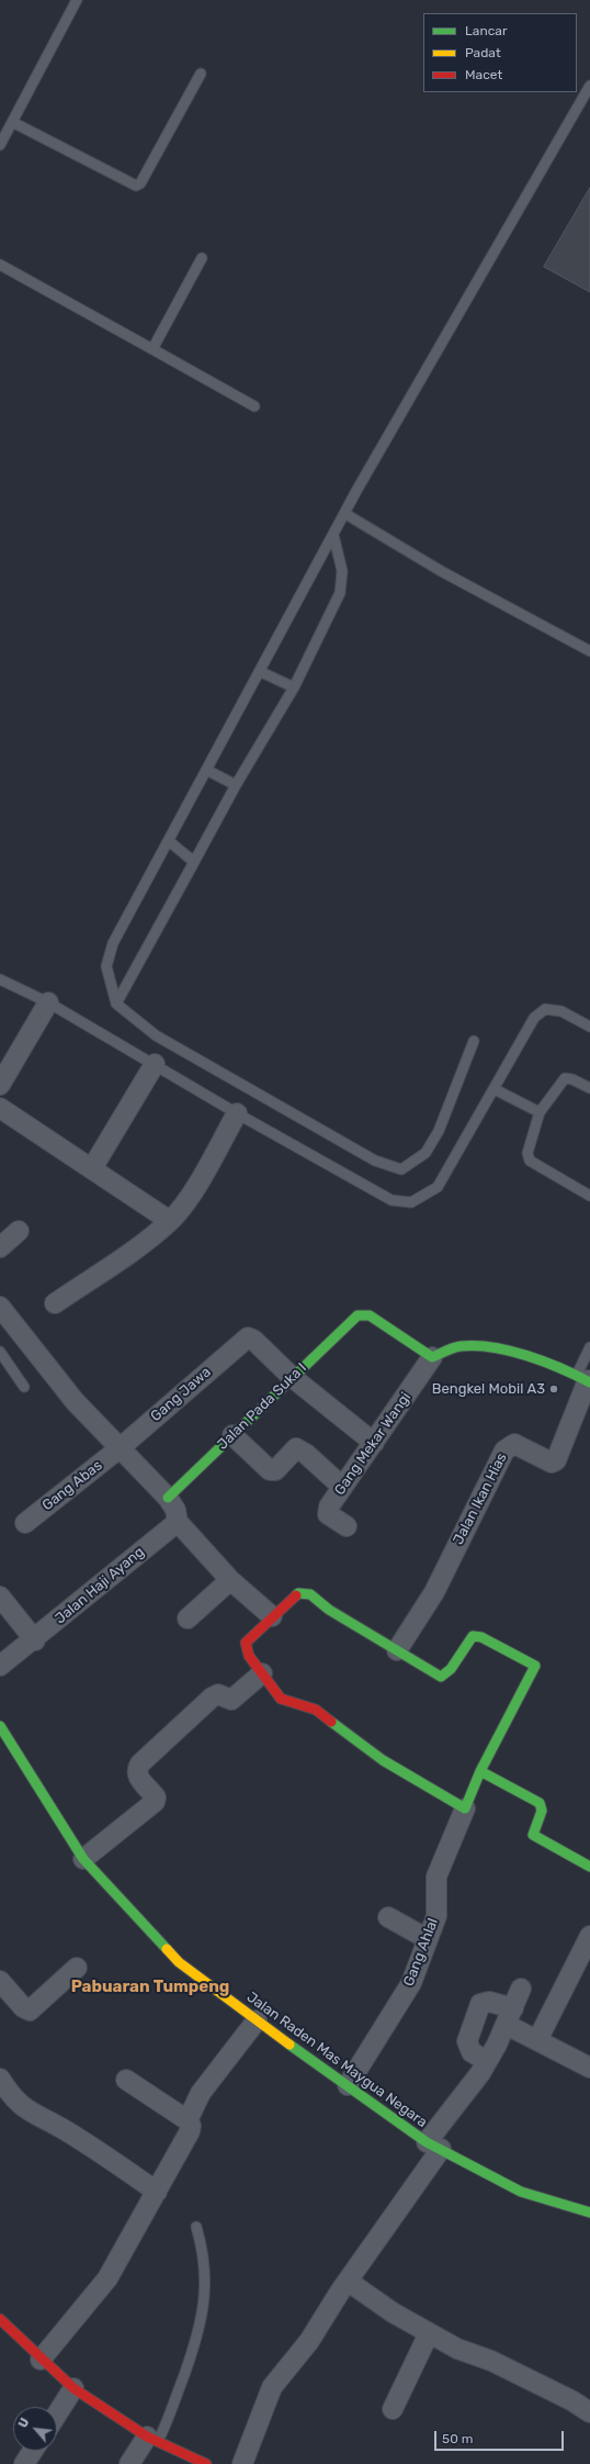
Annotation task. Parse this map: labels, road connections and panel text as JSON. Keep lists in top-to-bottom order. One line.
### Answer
{"streets":{"street":["Gang Jawa","Jalan Pada Suka I","Gang Mekar Wangi","Gang Abas","Jalan Ikan Hias","Jalan Haji Ayang","Gang Ahlal","Jalan Raden Mas Maygua Negara"]},"crossings":[["Gang Jawa","Jalan Pada Suka I"],["Gang Jawa","Gang Abas"],["Jalan Pada Suka I","Gang Mekar Wangi"],["Gang Ahlal","Jalan Raden Mas Maygua Negara"]],"districts":["Pabuaran Tumpeng"],"places":["Bengkel Mobil A3"],"legend":["Lancar","Padat","Macet"],"scale_bar":"50 m","north":"top left"}
